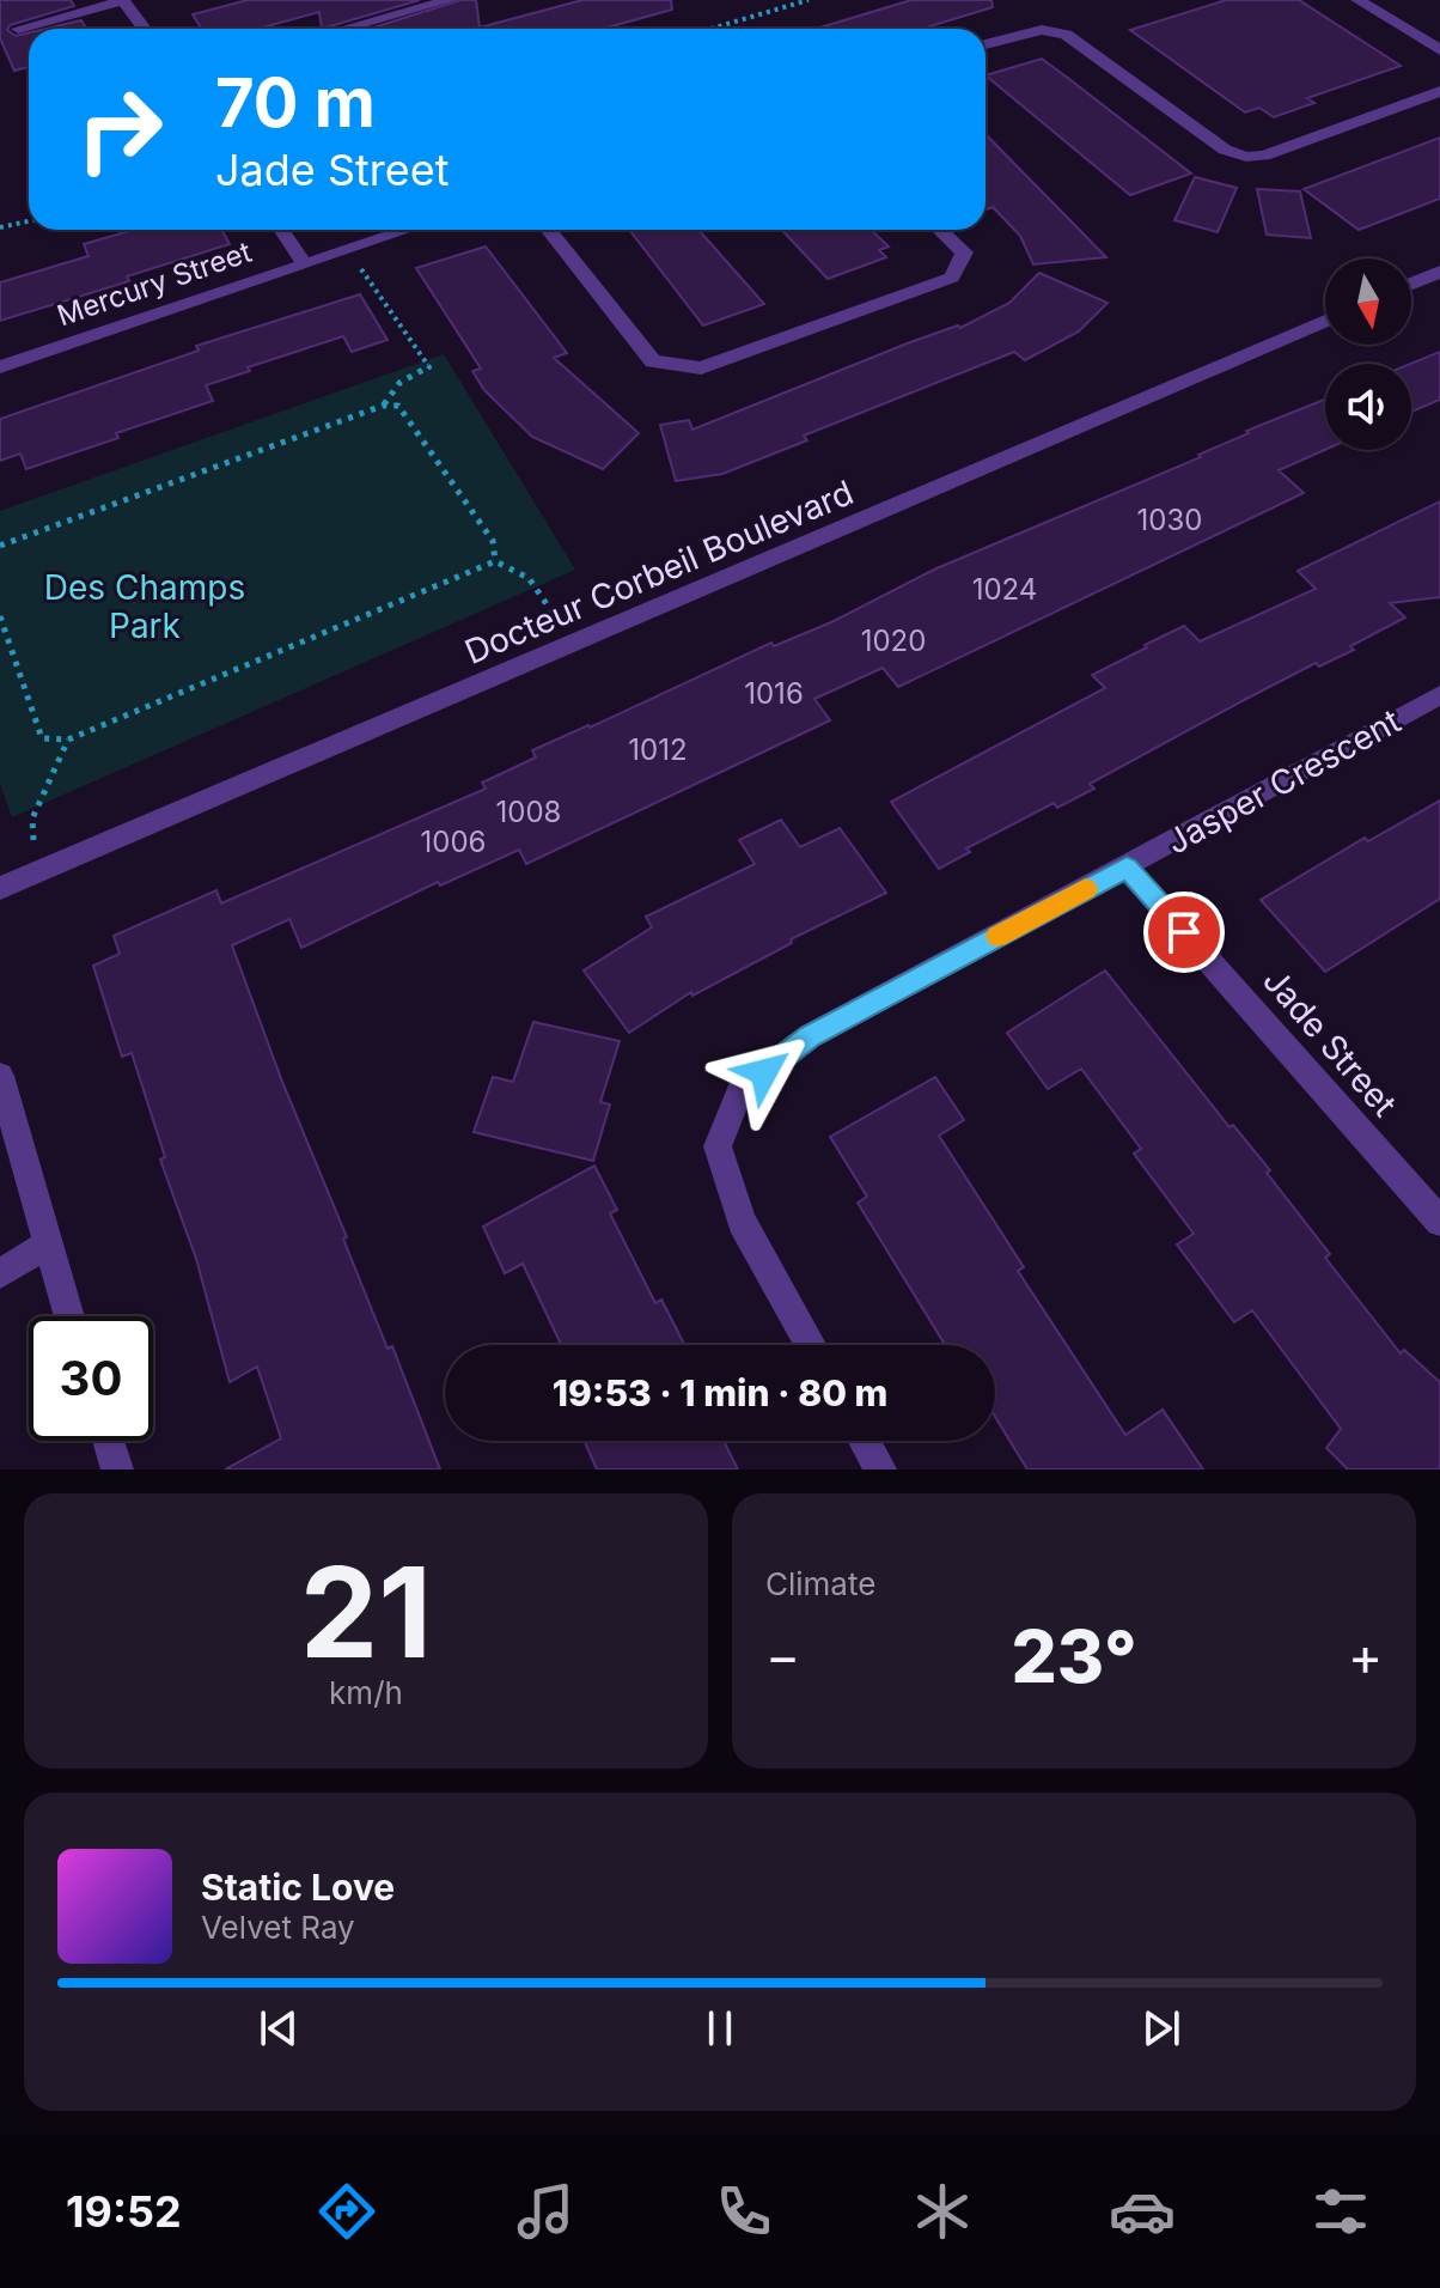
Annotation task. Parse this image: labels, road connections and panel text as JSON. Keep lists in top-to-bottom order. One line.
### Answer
{"streets":{"street":["Mercury Street","Docteur Corbeil Boulevard","Jasper Crescent","Jade Street"]},"crossings":[["Jasper Crescent","Jade Street"]],"parks":["Des Champs Park"],"house_numbers":["1030","1024","1020","1016","1012","1008","1006"],"north":"bottom","page":{"turn":["70 m","Jade Street"],"limit":"30","trip":"19:53 · 1 min · 80 m","tile":[["21","km/h"],"Climate"],"heat":["−","23°","+"],"song":["Static Love","Velvet Ray"],"tabs":"19:52"}}
